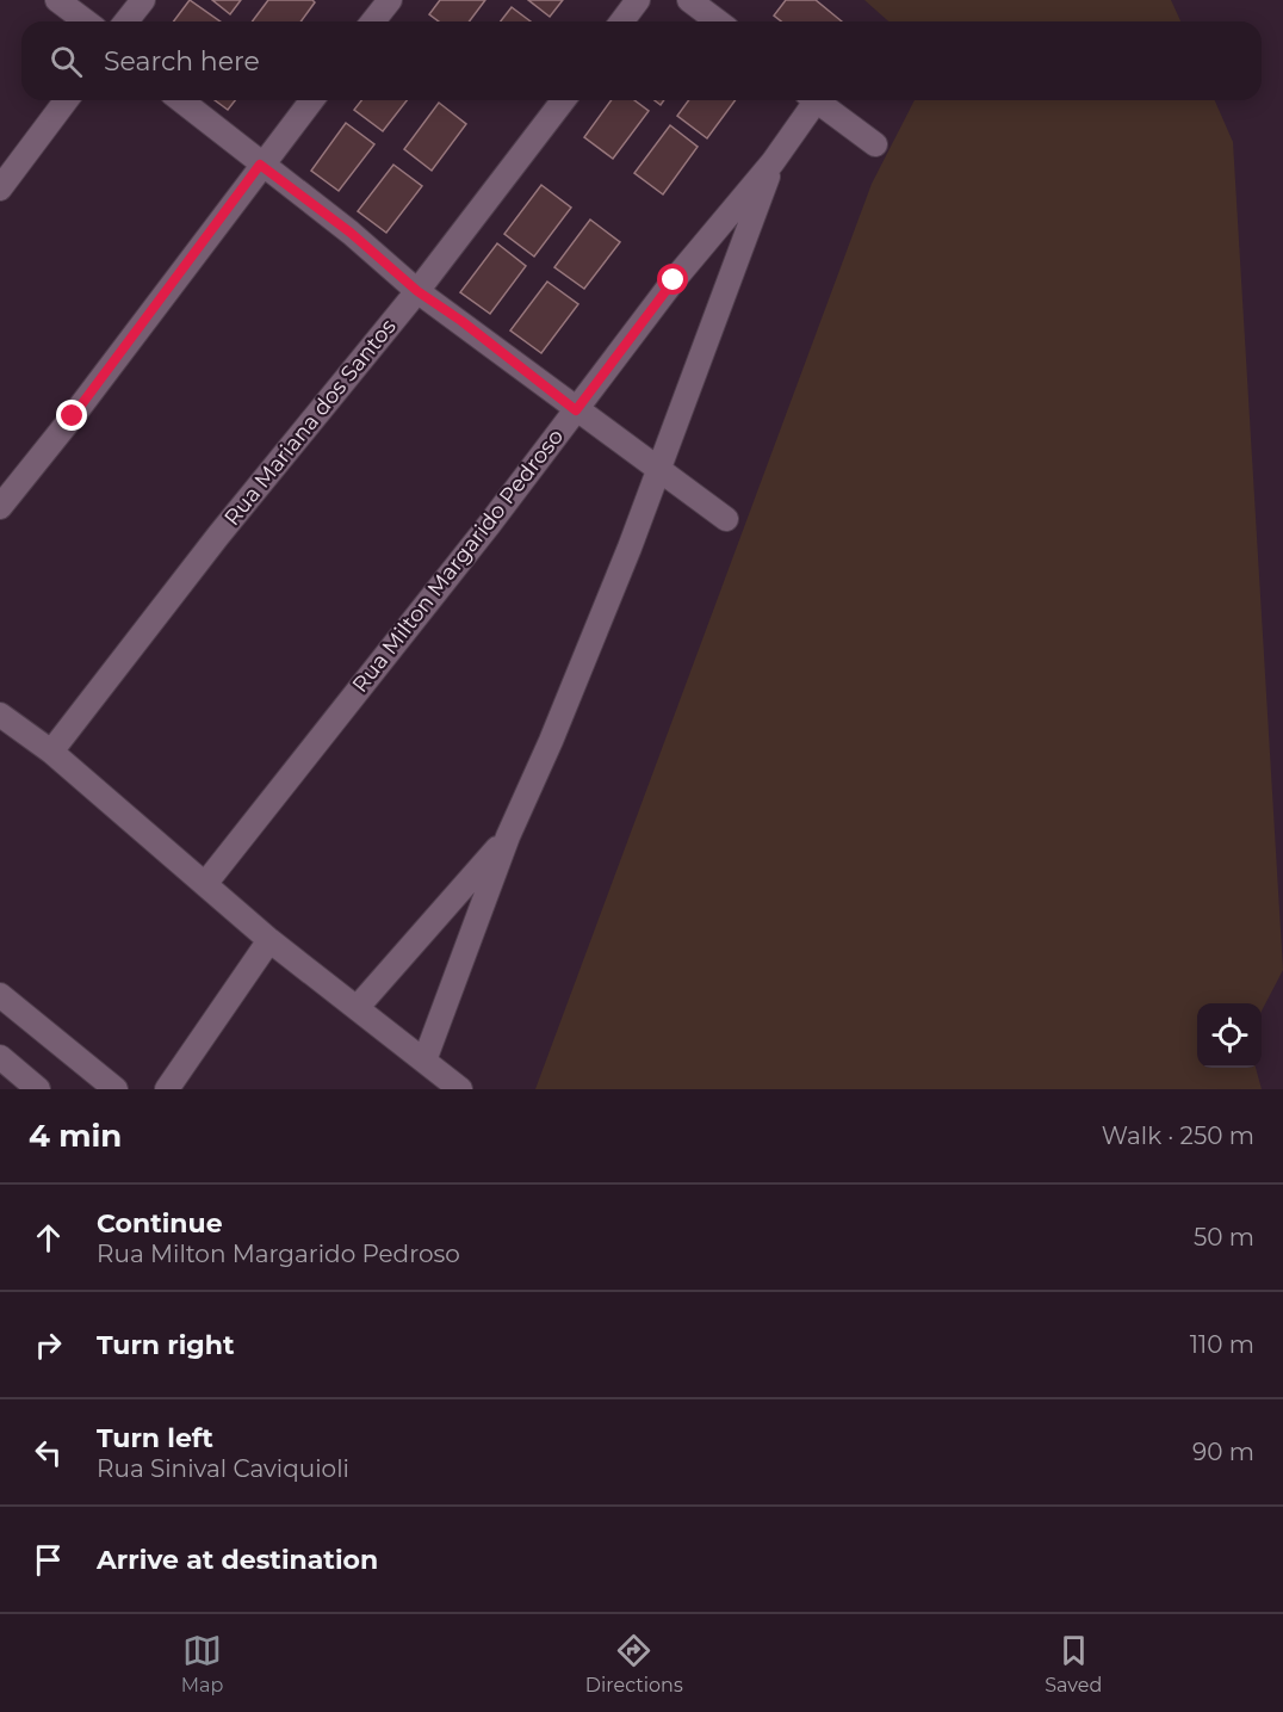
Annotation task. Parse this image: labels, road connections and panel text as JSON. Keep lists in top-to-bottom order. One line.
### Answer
{"streets":{"street":["Rua Mariana dos Santos","Rua Milton Margarido Pedroso"]},"page":{"search":"Search here","heading":["4 min","Walk · 250 m"],"list":[["Continue","Rua Milton Margarido Pedroso","50 m"],["Turn right","110 m"],["Turn left","Rua Sinival Caviquioli","90 m"],"Arrive at destination"],"nav":["Map","Directions","Saved"]}}
